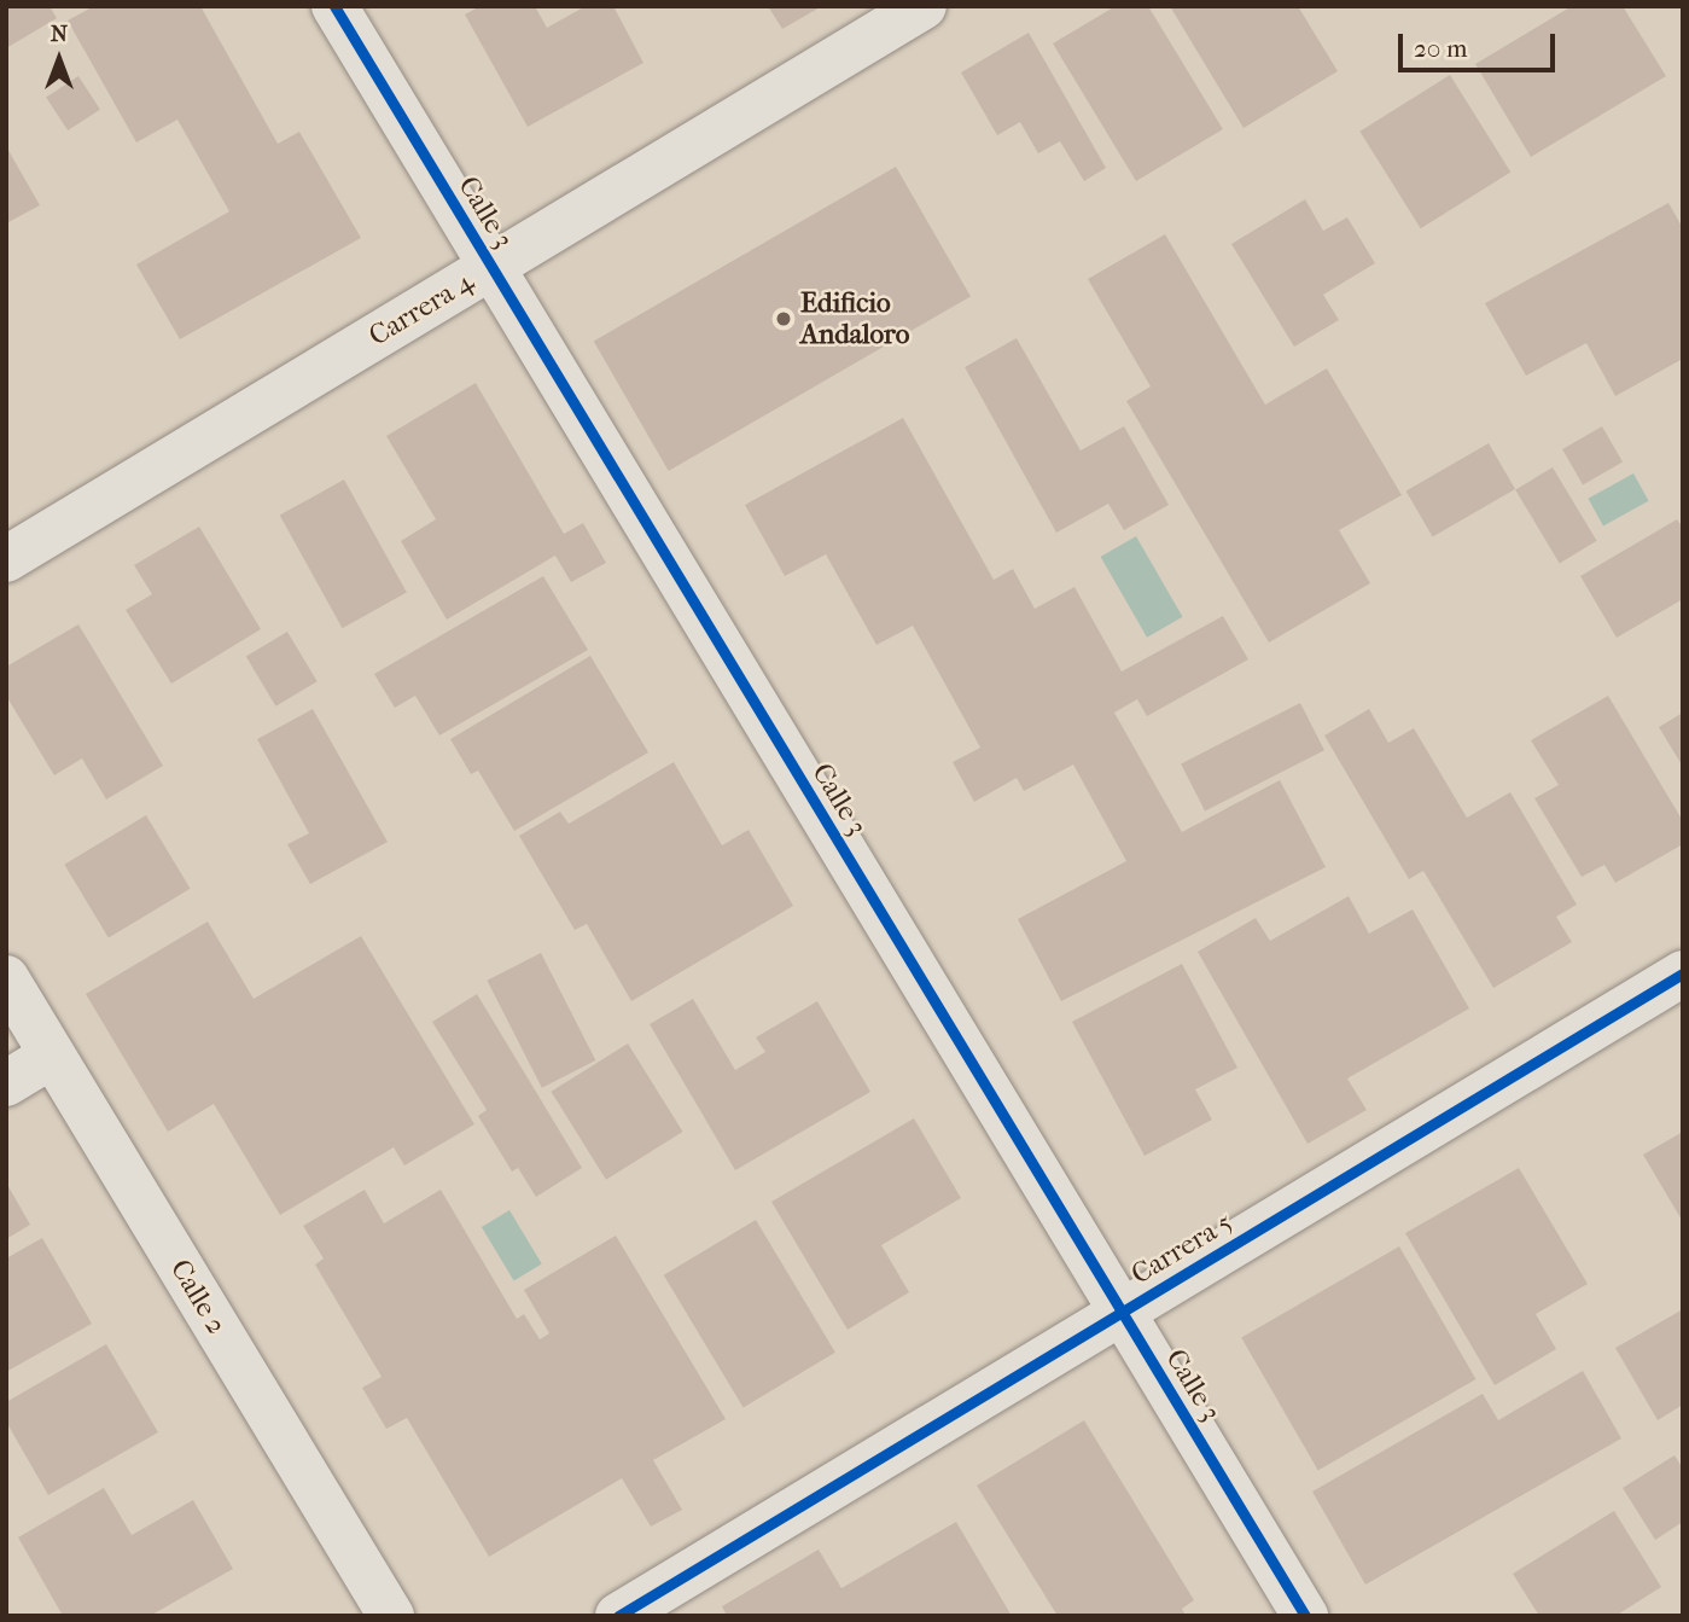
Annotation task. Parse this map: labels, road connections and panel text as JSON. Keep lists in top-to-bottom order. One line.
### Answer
{"streets":{"street":["Calle 3","Carrera 4","Carrera 5","Calle 2"]},"crossings":[["Calle 3","Carrera 4"],["Calle 3","Carrera 5"]],"places":["Edificio Andaloro"],"scale_bar":"20 m","north":"top"}
